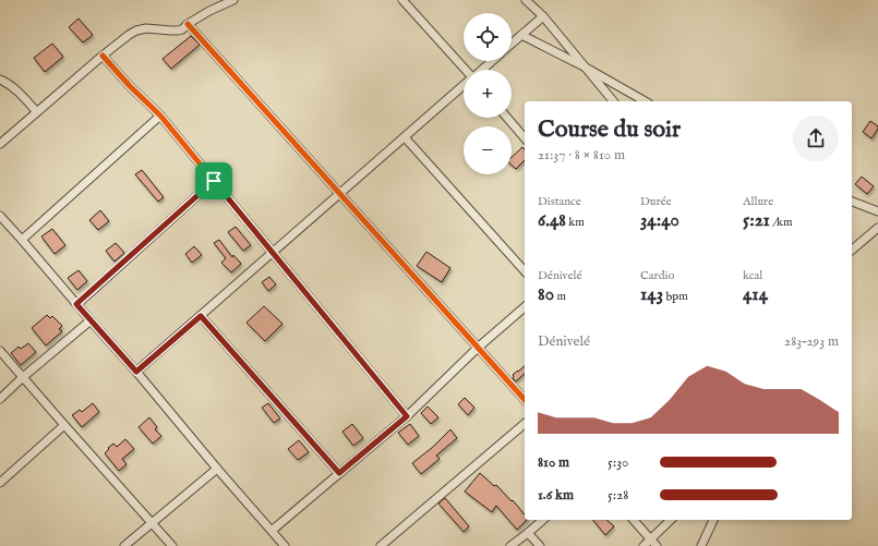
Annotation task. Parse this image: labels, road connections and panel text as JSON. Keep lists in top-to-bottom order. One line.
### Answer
{"page":{"map_buttons":["+","−"],"heading":["Course du soir","21:37 · 8 × 810 m"],"stats":[["Distance","6.48 km"],["Durée","34:40"],["Allure","5:21 /km"],["Dénivelé","80 m"],["Cardio","143 bpm"],["kcal","414"]],"chart":["Dénivelé","283–293 m"],"list":[{"name":"810 m","note":"5:30"},{"name":"1.6 km","note":"5:28"}]}}
